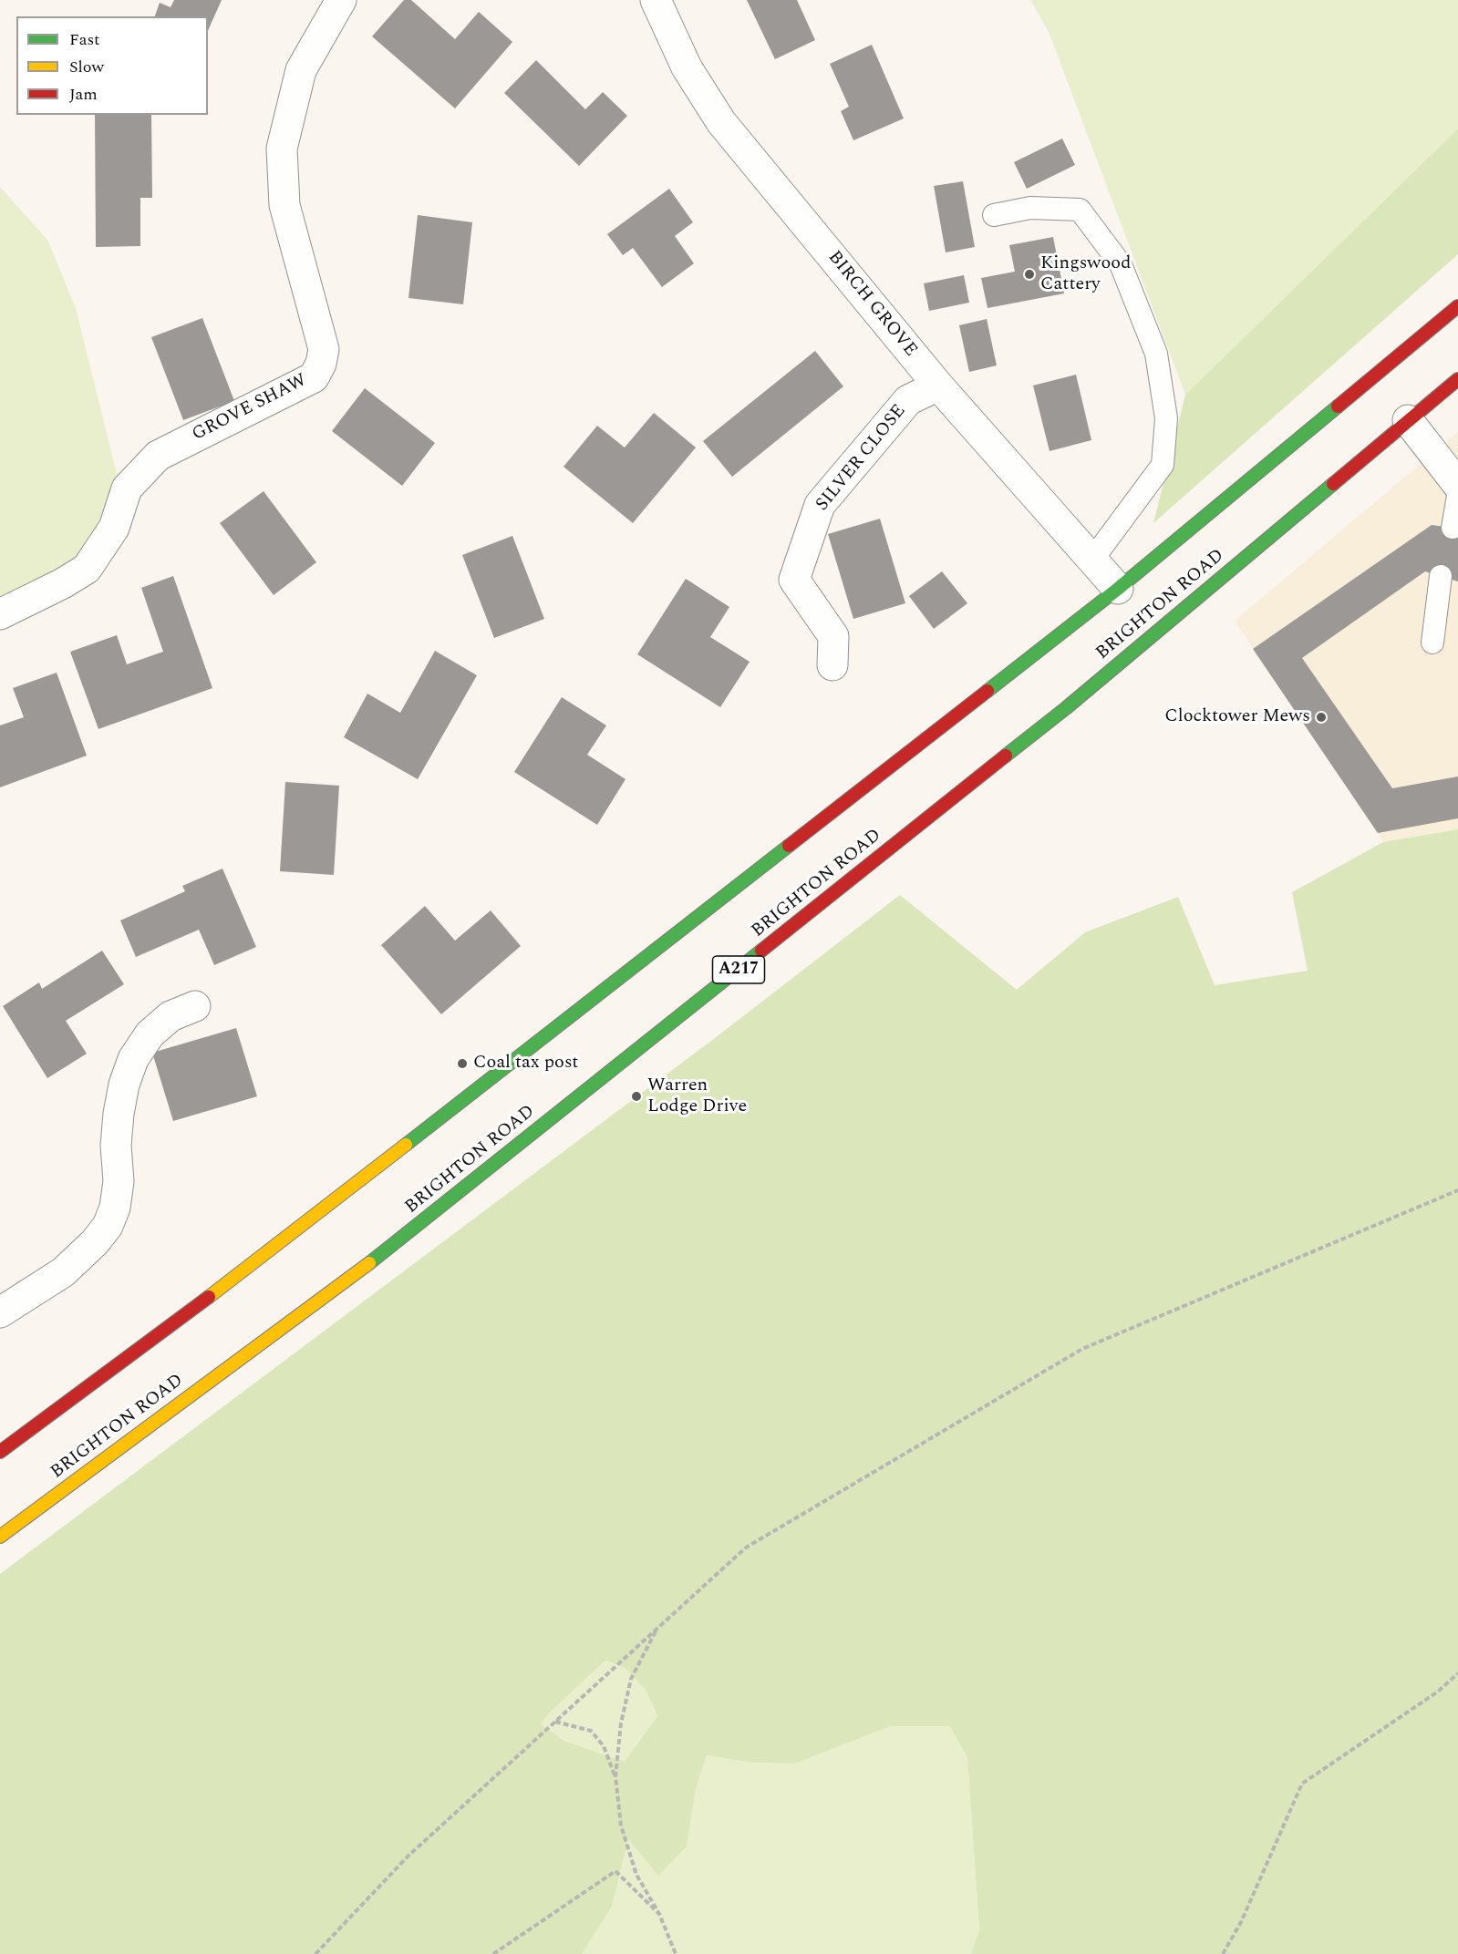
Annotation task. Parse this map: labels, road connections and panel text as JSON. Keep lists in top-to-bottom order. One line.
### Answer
{"streets":{"highway":["BRIGHTON ROAD","A217"],"street":["BIRCH GROVE","GROVE SHAW","SILVER CLOSE"]},"crossings":[["BIRCH GROVE","SILVER CLOSE"]],"places":["Kingswood Cattery","Clocktower Mews","Coal tax post","Warren Lodge Drive"],"legend":["Fast","Slow","Jam"]}
